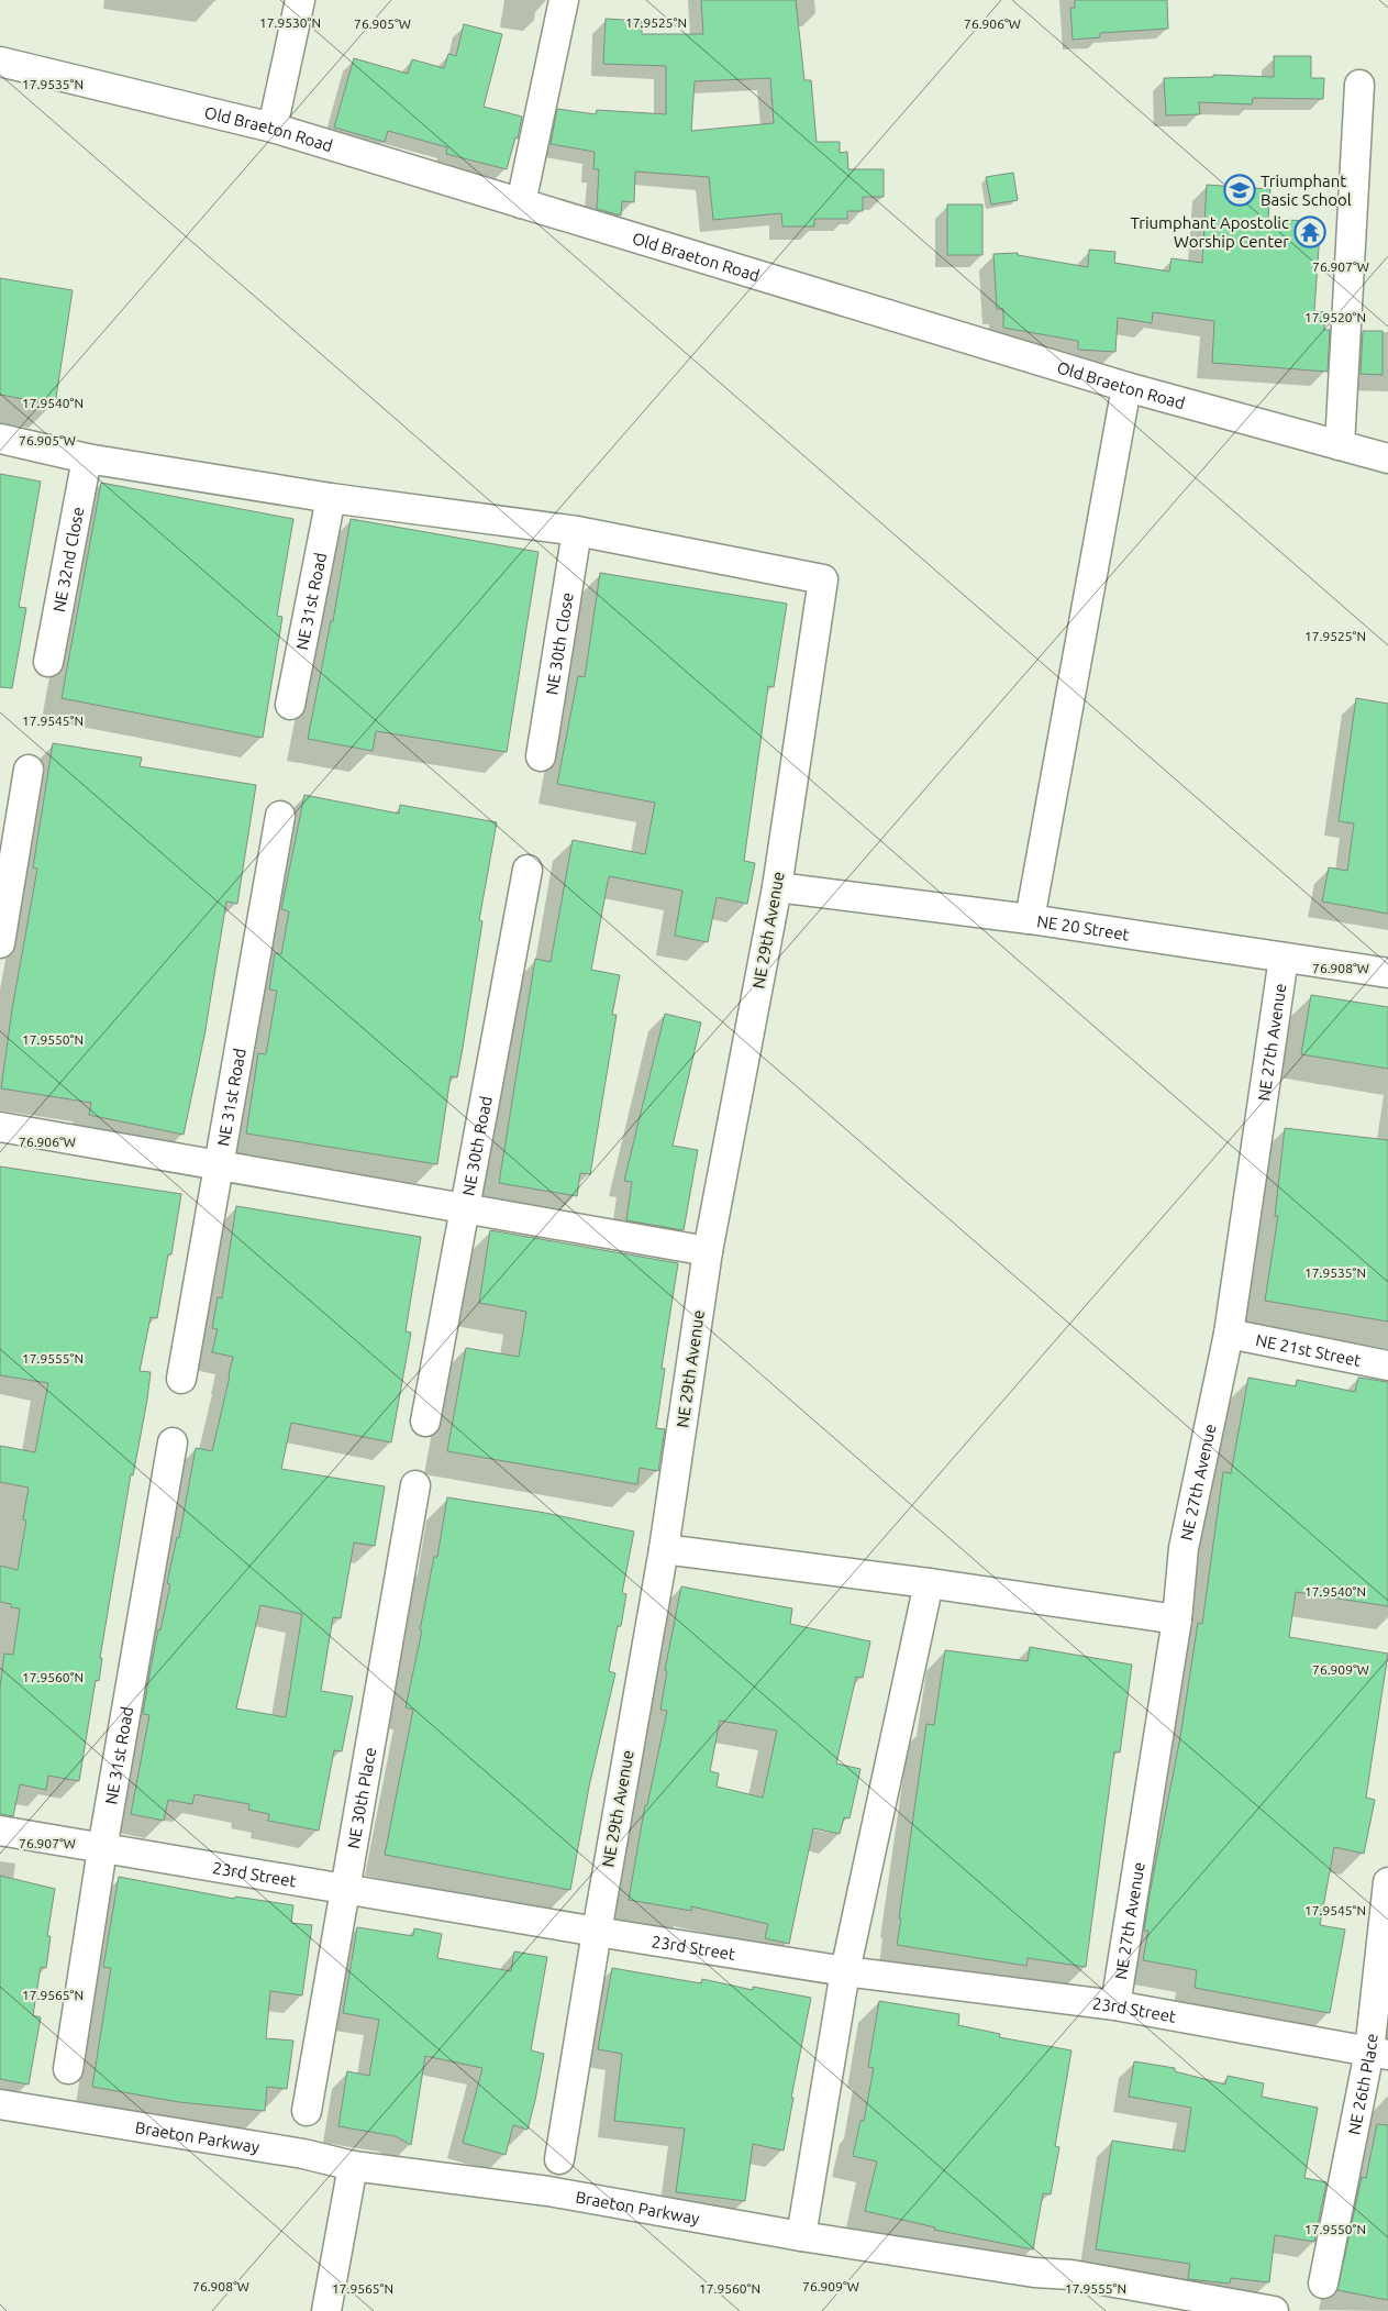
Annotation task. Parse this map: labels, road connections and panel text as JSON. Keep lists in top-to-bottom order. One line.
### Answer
{"streets":{"street":["Old Braeton Road","NE 32nd Close","NE 31st Road","NE 30th Close","NE 20 Street","NE 29th Avenue","NE 27th Avenue","NE 30th Road","NE 21st Street","NE 30th Place","23rd Street","NE 26th Place","Braeton Parkway"]},"crossings":[["NE 31st Road","23rd Street"],["NE 30th Close","NE 29th Avenue"],["NE 20 Street","NE 29th Avenue"],["NE 20 Street","NE 27th Avenue"],["NE 29th Avenue","23rd Street"],["NE 27th Avenue","NE 21st Street"],["NE 27th Avenue","23rd Street"],["NE 30th Place","23rd Street"],["23rd Street","NE 26th Place"]],"places":{"school or university":["Triumphant Basic School"],"temple":["Triumphant Apostolic Worship Center"]},"coordinates":["17.9530°N","17.9525°N","76.905°W","76.906°W","17.9535°N","76.907°W","17.9520°N","17.9540°N","17.9545°N","76.908°W","17.9550°N","17.9555°N","76.909°W","17.9560°N","17.9565°N"]}
